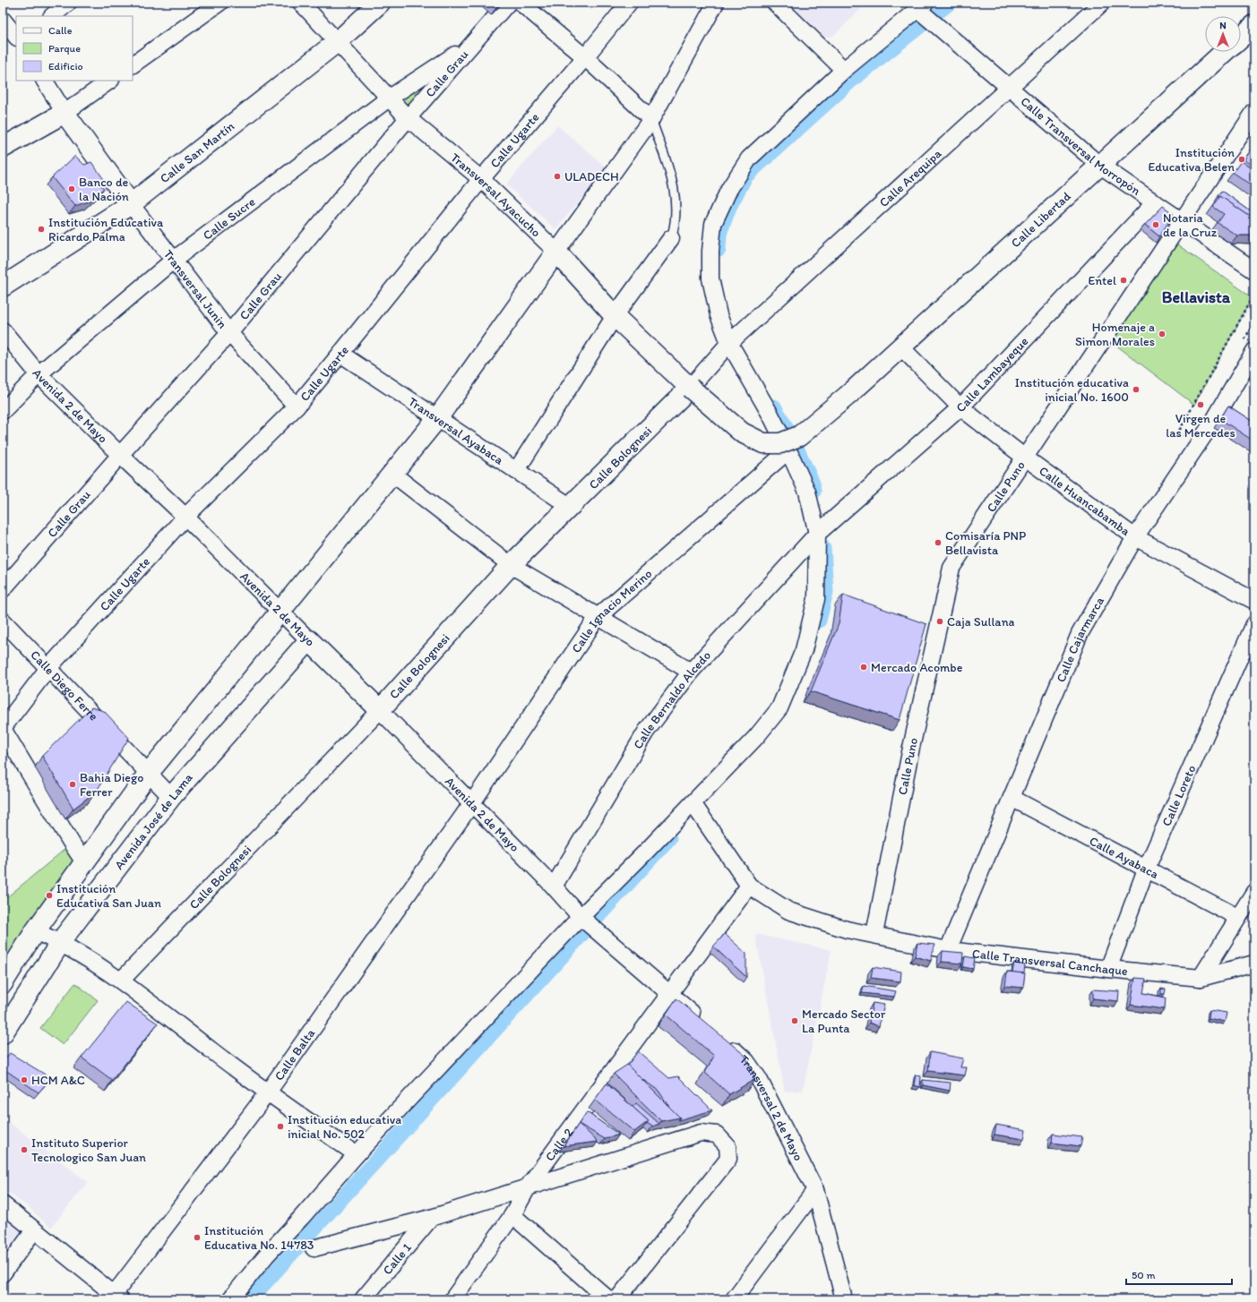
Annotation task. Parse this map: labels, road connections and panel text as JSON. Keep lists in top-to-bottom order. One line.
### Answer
{"streets":{"main road":["Calle San Martín","Transversal Ayacucho","Calle Libertad","Transversal Junin","Avenida 2 de Mayo","Calle Bolognesi","Avenida José de Lama"],"street":["Calle Grau","Calle Ugarte","Calle Transversal Morropón","Calle Arequipa","Calle Sucre","Calle Lambayeque","Transversal Ayabaca","Calle Puno","Calle Huancabamba","Calle Ignacio Merino","Calle Cajarmarca","Calle Diego Ferre","Calle Bernaldo Alcedo","Calle Loreto","Calle Ayabaca","Calle Transversal Canchaque","Calle Balta","Transversal 2 de Mayo","Calle 2","Calle 1"]},"crossings":[["Calle Grau","Transversal Ayacucho"],["Calle Grau","Calle Sucre"],["Calle Grau","Transversal Junin"],["Calle Grau","Avenida 2 de Mayo"],["Calle Ugarte","Transversal Ayacucho"],["Calle Ugarte","Transversal Junin"],["Calle Ugarte","Avenida 2 de Mayo"],["Calle Ugarte","Transversal Ayabaca"],["Calle Ugarte","Calle Diego Ferre"],["Calle Transversal Morropón","Calle Arequipa"],["Calle Transversal Morropón","Calle Libertad"],["Calle Transversal Morropón","Calle Lambayeque"],["Calle Transversal Morropón","Calle Puno"],["Calle San Martín","Transversal Ayacucho"],["Calle San Martín","Transversal Junin"],["Calle Arequipa","Calle Bolognesi"],["Transversal Ayacucho","Calle Sucre"],["Transversal Ayacucho","Calle Libertad"],["Transversal Ayacucho","Calle Bolognesi"],["Calle Sucre","Transversal Junin"],["Calle Sucre","Avenida 2 de Mayo"],["Calle Libertad","Calle Huancabamba"],["Calle Lambayeque","Calle Huancabamba"],["Calle Lambayeque","Calle Bernaldo Alcedo"],["Avenida 2 de Mayo","Calle Bolognesi"],["Avenida 2 de Mayo","Calle Ignacio Merino"],["Avenida 2 de Mayo","Calle Bernaldo Alcedo"],["Avenida 2 de Mayo","Avenida José de Lama"],["Avenida 2 de Mayo","Calle Balta"],["Transversal Ayabaca","Calle Bolognesi"],["Calle Puno","Calle Huancabamba"],["Calle Puno","Calle Transversal Canchaque"],["Calle Huancabamba","Calle Cajarmarca"],["Calle Ignacio Merino","Calle Balta"],["Calle Cajarmarca","Calle Ayabaca"],["Calle Cajarmarca","Calle Transversal Canchaque"],["Calle Diego Ferre","Avenida José de Lama"],["Calle Loreto","Calle Ayabaca"],["Calle Loreto","Calle Transversal Canchaque"],["Calle Transversal Canchaque","Calle 2"]],"districts":["Bellavista"],"places":["Institución Educativa Belen","ULADECH","Banco de la Nación","Notaria de la Cruz","Institución Educativa Ricardo Palma","Entel","Homenaje a Simon Morales","Institución educativa inicial No. 1600","Virgen de las Mercedes","Comisaría PNP Bellavista","Caja Sullana","Mercado Acombe","Bahia Diego Ferrer","Institución Educativa San Juan","Mercado Sector La Punta","HCM A&C","Institución educativa inicial No. 502","Instituto Superior Tecnologico San Juan","Institución Educativa No. 14783"],"legend":["Calle","Parque","Edificio"],"scale_bar":"50 m","north":"top"}
